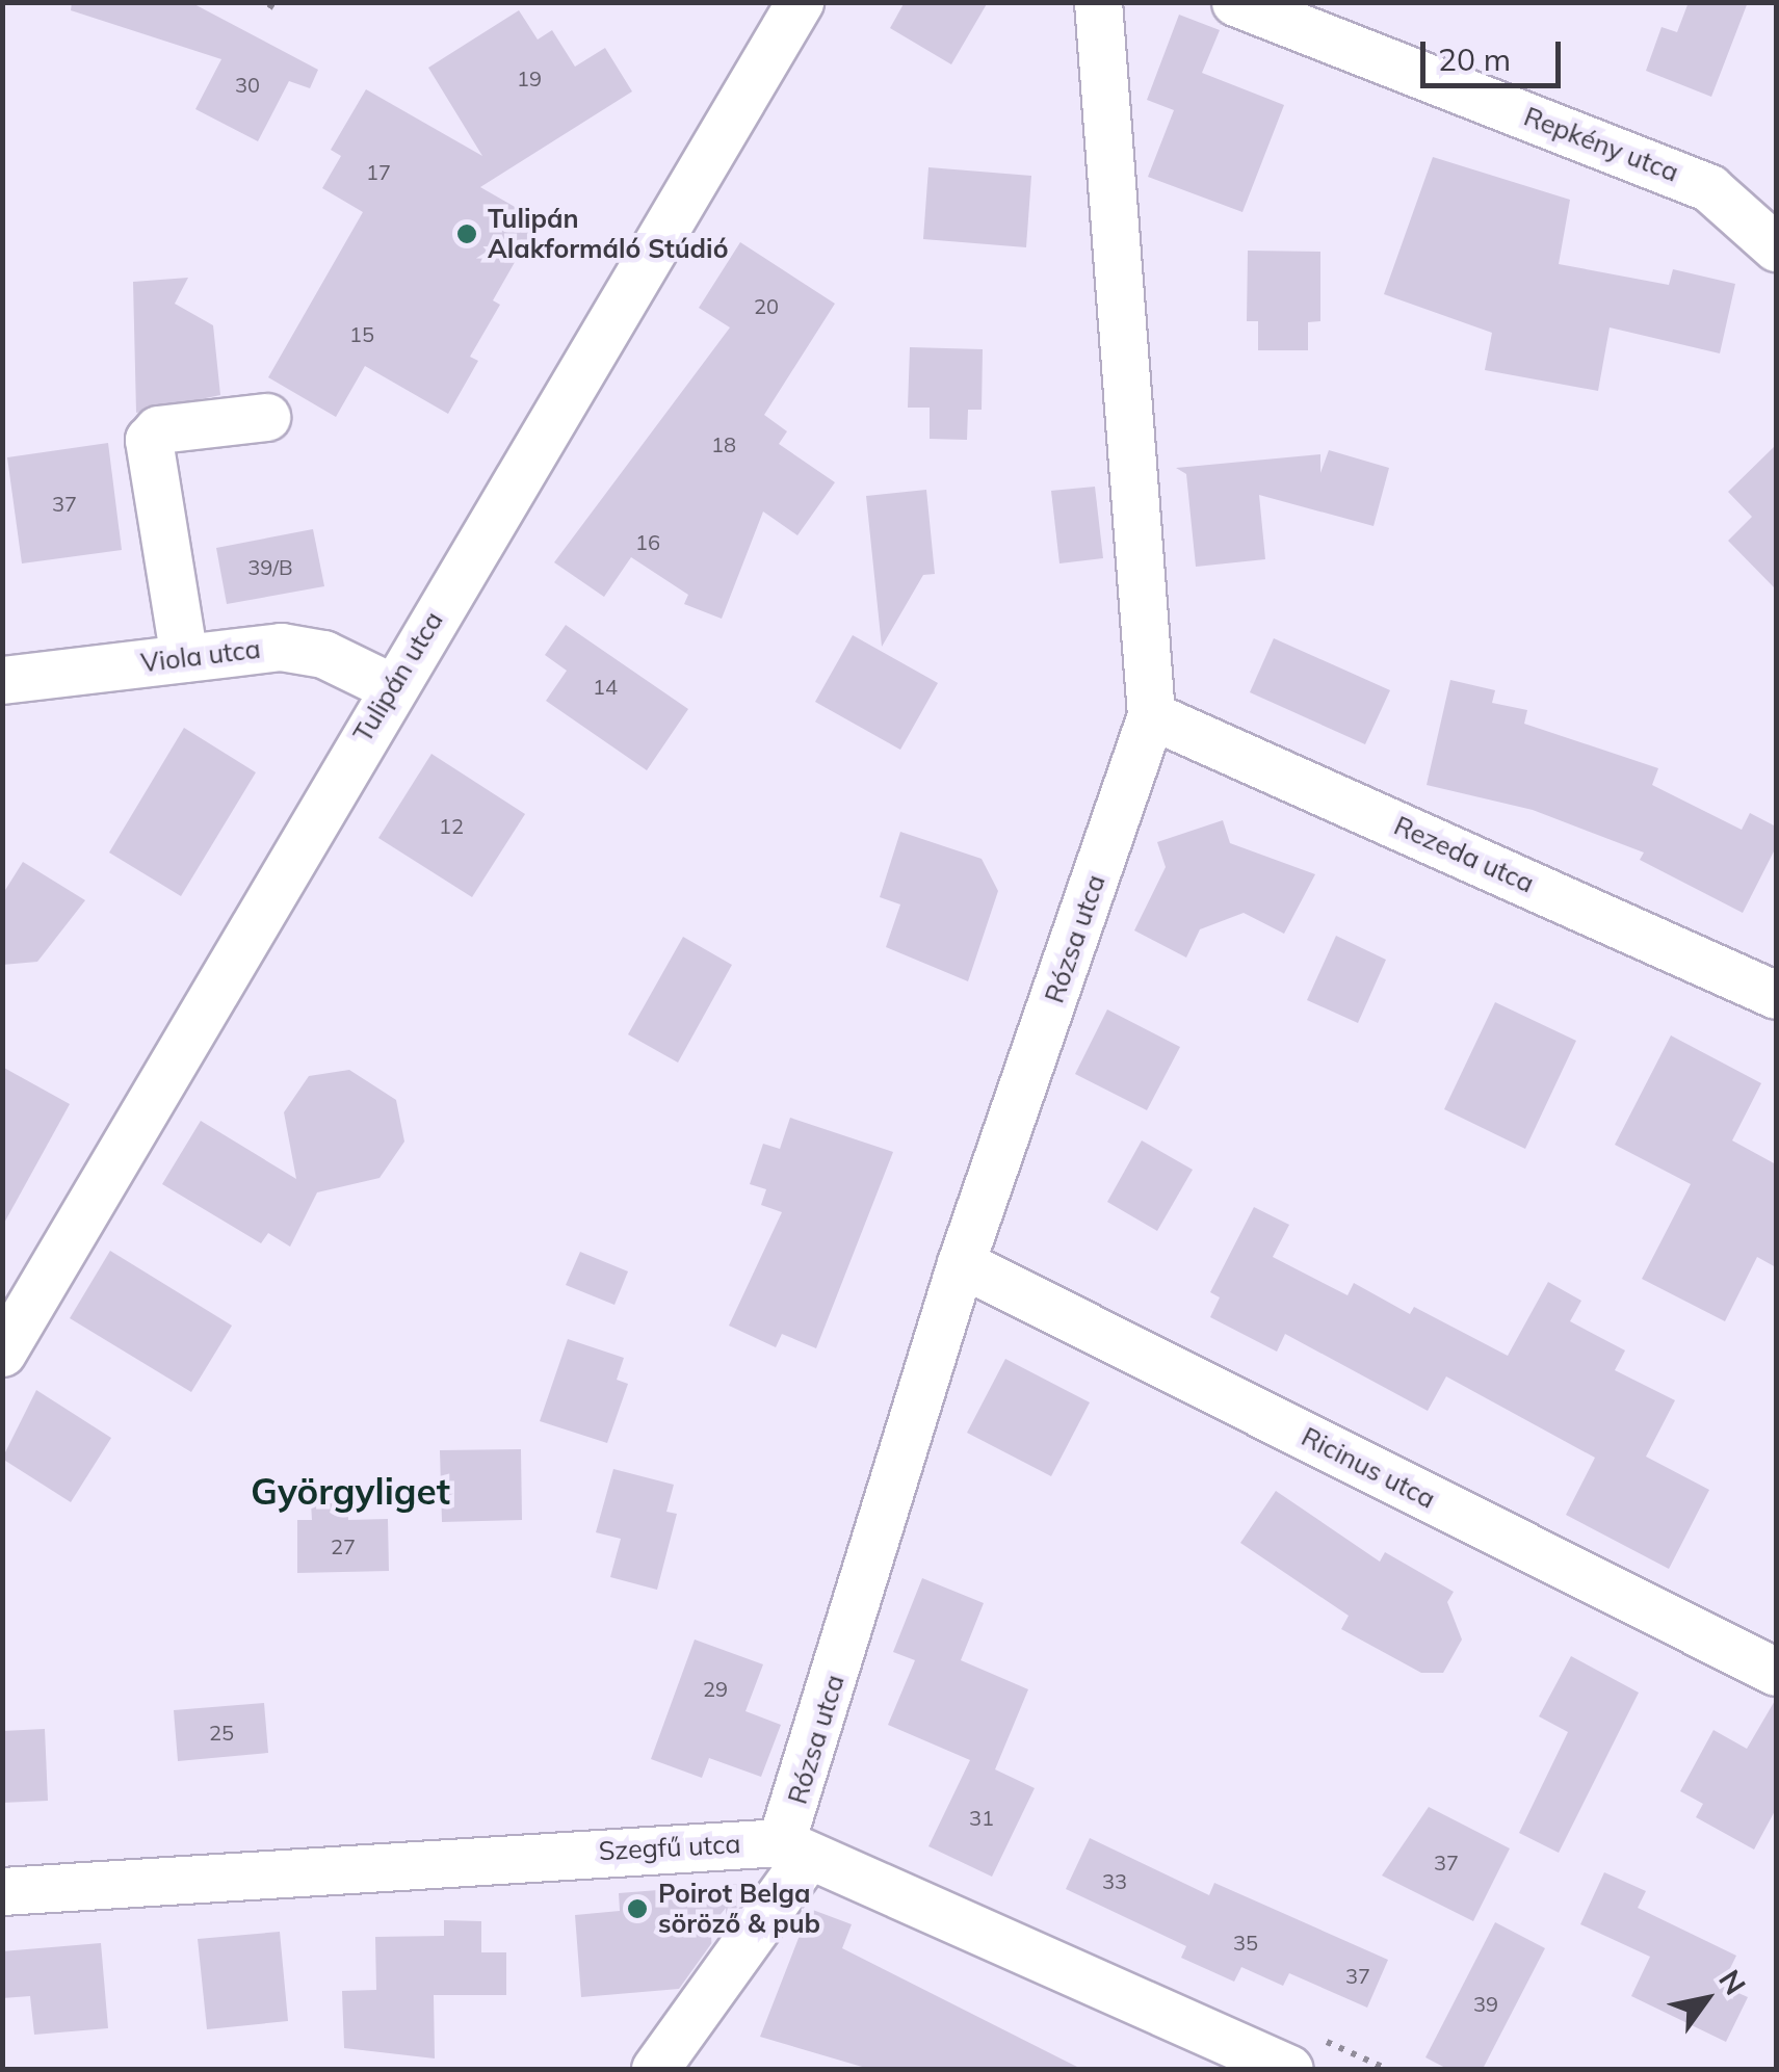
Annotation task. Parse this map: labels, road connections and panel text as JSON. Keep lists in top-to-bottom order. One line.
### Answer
{"streets":{"street":["Repkény utca","Viola utca","Tulipán utca","Rezeda utca","Rózsa utca","Ricinus utca","Szegfű utca"]},"crossings":[["Viola utca","Tulipán utca"],["Rezeda utca","Rózsa utca"],["Rózsa utca","Ricinus utca"],["Rózsa utca","Szegfű utca"]],"districts":["Györgyliget"],"places":["Tulipán Alakformáló Stúdió","Poirot Belga söröző & pub"],"house_numbers":["19","30","17","20","15","18","37","16","39/B","14","12","27","29","25","31","37","33","35","37","39"],"scale_bar":"20 m","north":"top right"}
